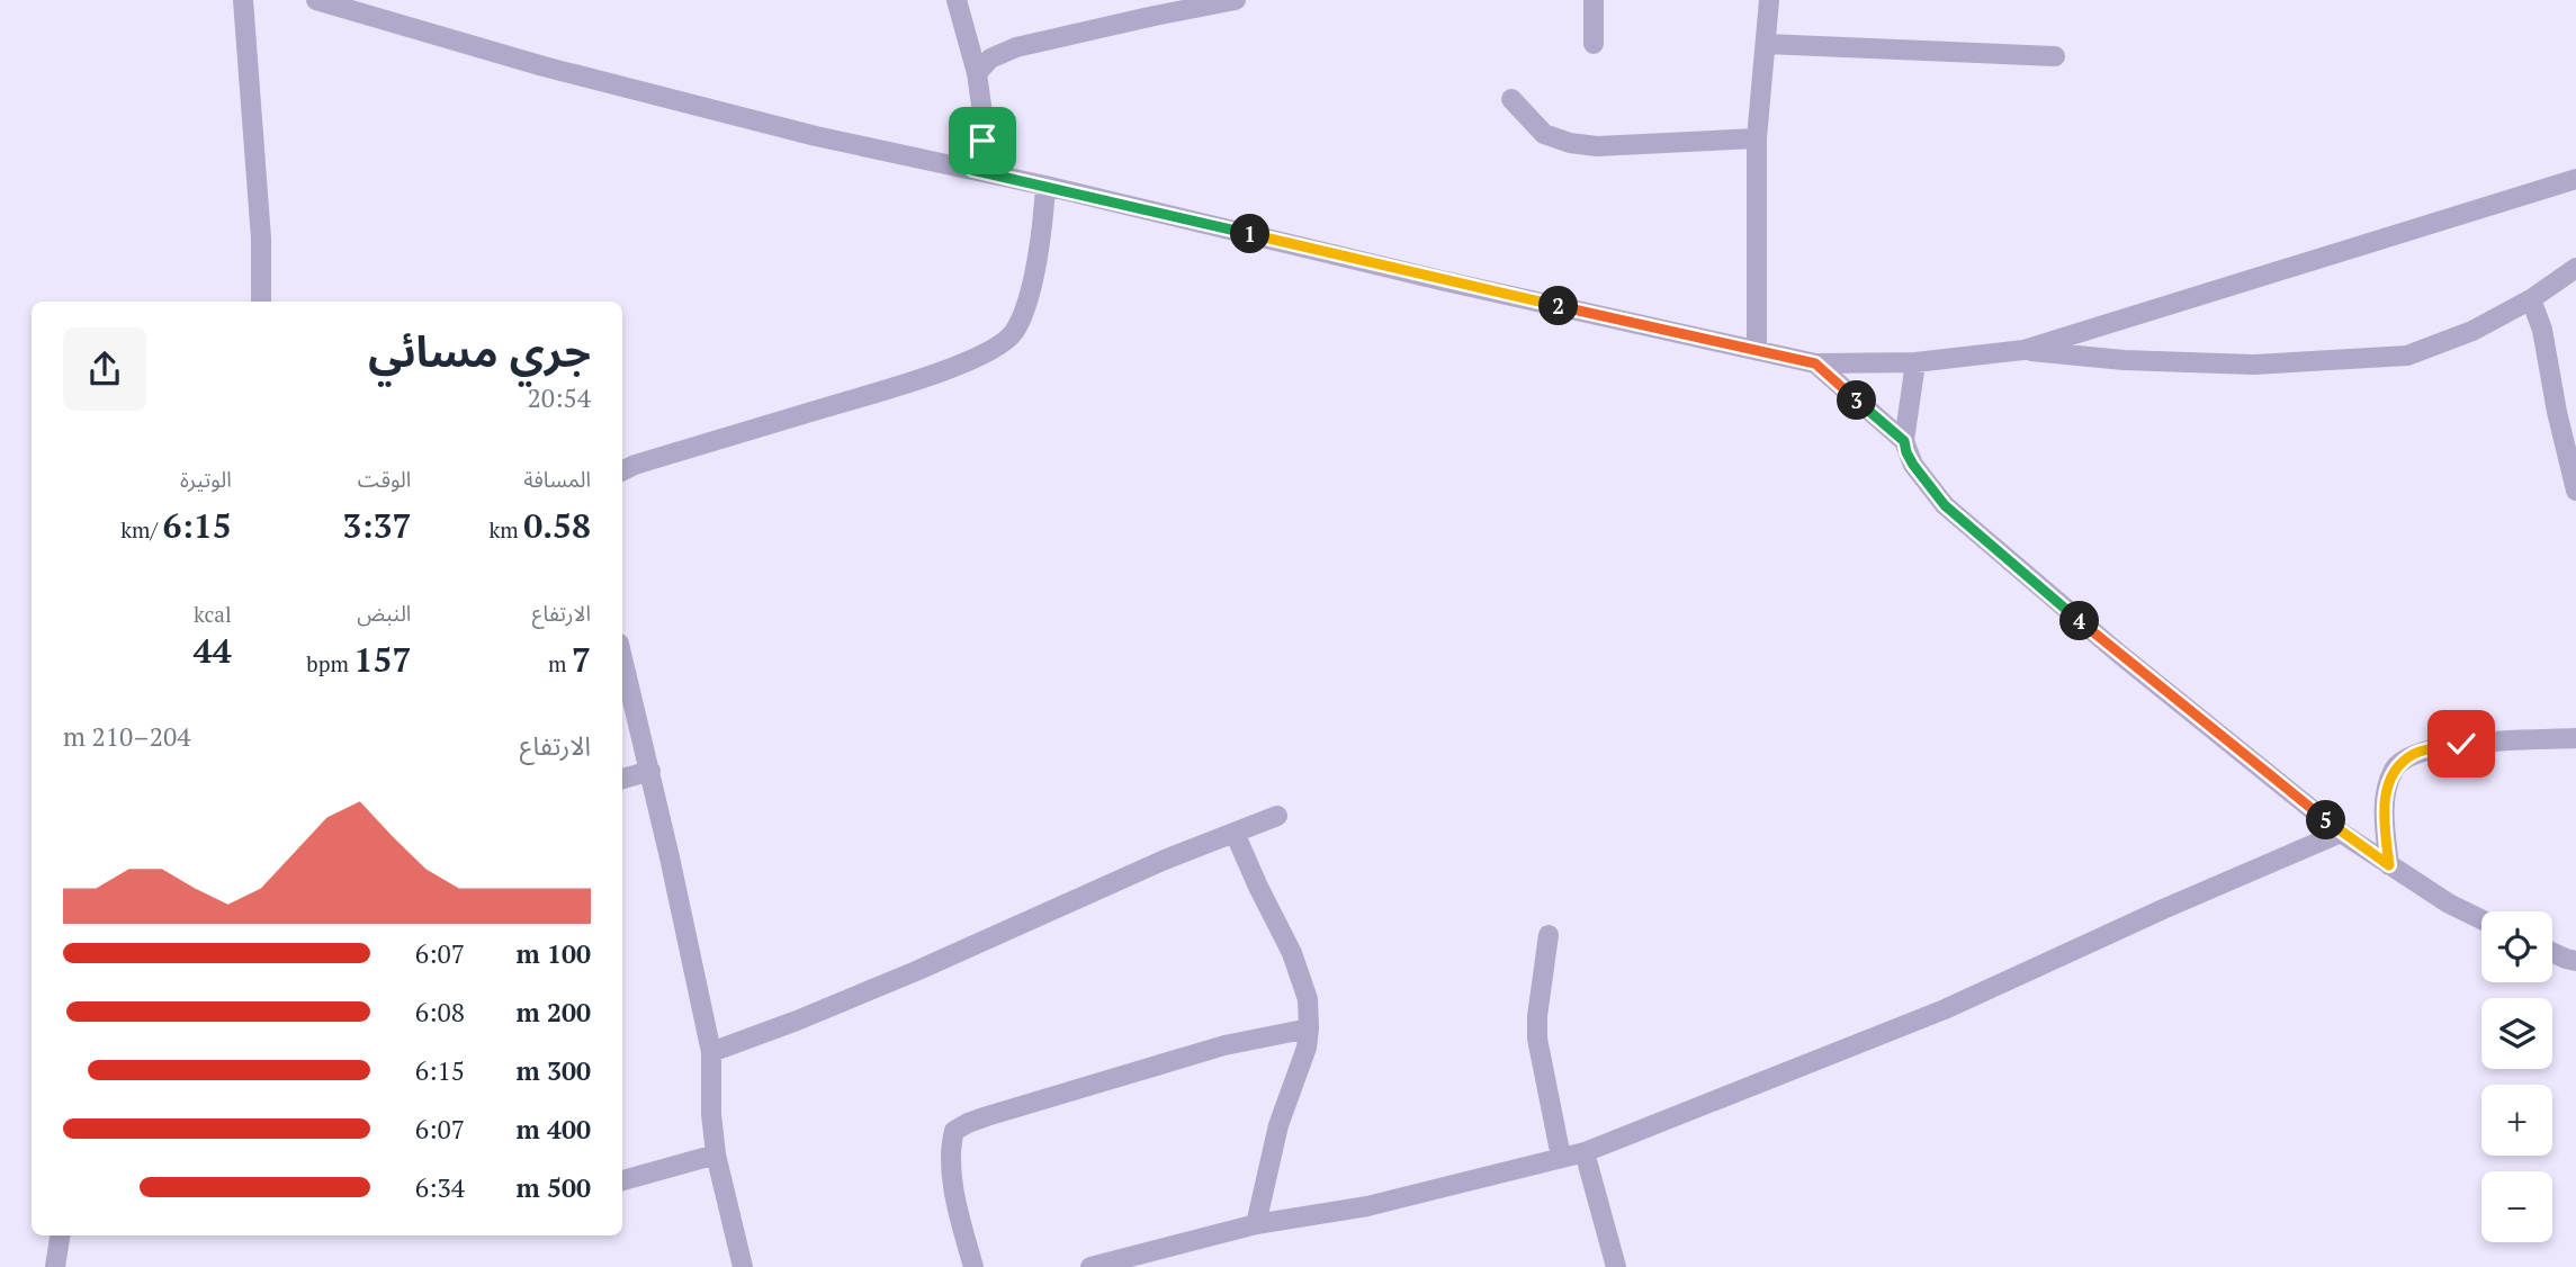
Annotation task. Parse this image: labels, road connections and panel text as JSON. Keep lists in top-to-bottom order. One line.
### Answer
{"page":{"pins":["1","2","3","4","5"],"heading":["جري مسائي","20:54"],"stats":[["المسافة","0.58 km"],["الوقت","3:37"],["الوتيرة","6:15 /km"],["الارتفاع","7 m"],["النبض","157 bpm"],["kcal","44"]],"chart":["الارتفاع","204–210 m"],"map_buttons":["+","−"],"list":[{"name":"100 m","note":"6:07"},{"name":"200 m","note":"6:08"},{"name":"300 m","note":"6:15"},{"name":"400 m","note":"6:07"},{"name":"500 m","note":"6:34"}]}}
